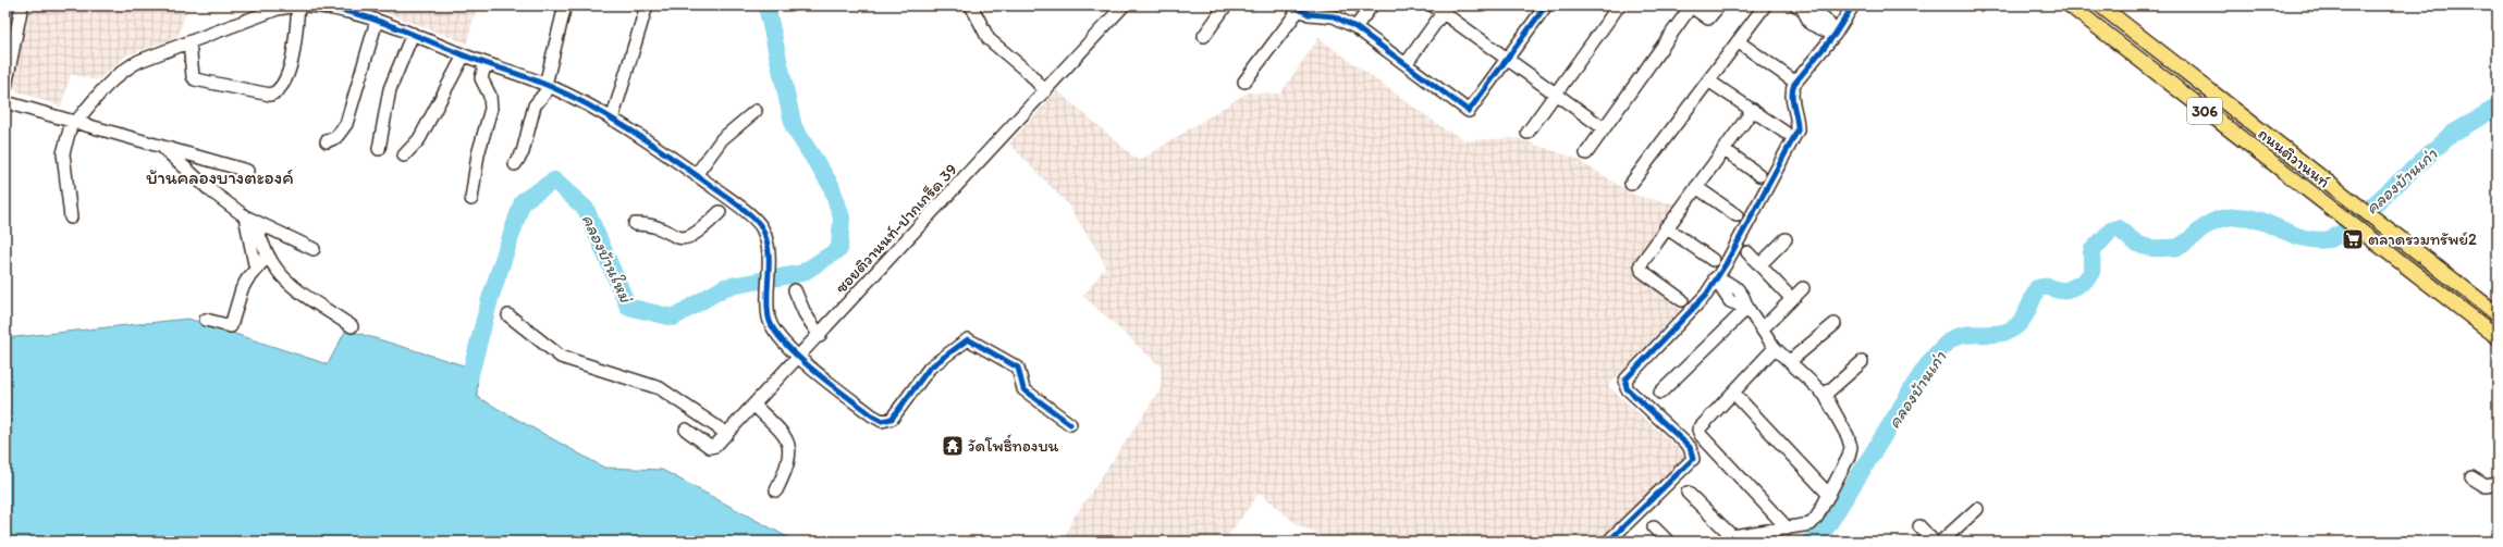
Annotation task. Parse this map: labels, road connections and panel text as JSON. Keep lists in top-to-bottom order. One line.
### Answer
{"streets":{"main road":["306","ถนนติวานนท์"],"street":["ซอยติวานนท์-ปากเกร็ด 39"]},"districts":["บ้านคลองบางตะองค์"],"water":["คลองบ้านเก่า","คลองบ้านใหม่"],"places":{"supermarket":["ตลาดรวมทรัพย์2"],"temple":["วัดโพธิ์ทองบน"]}}
